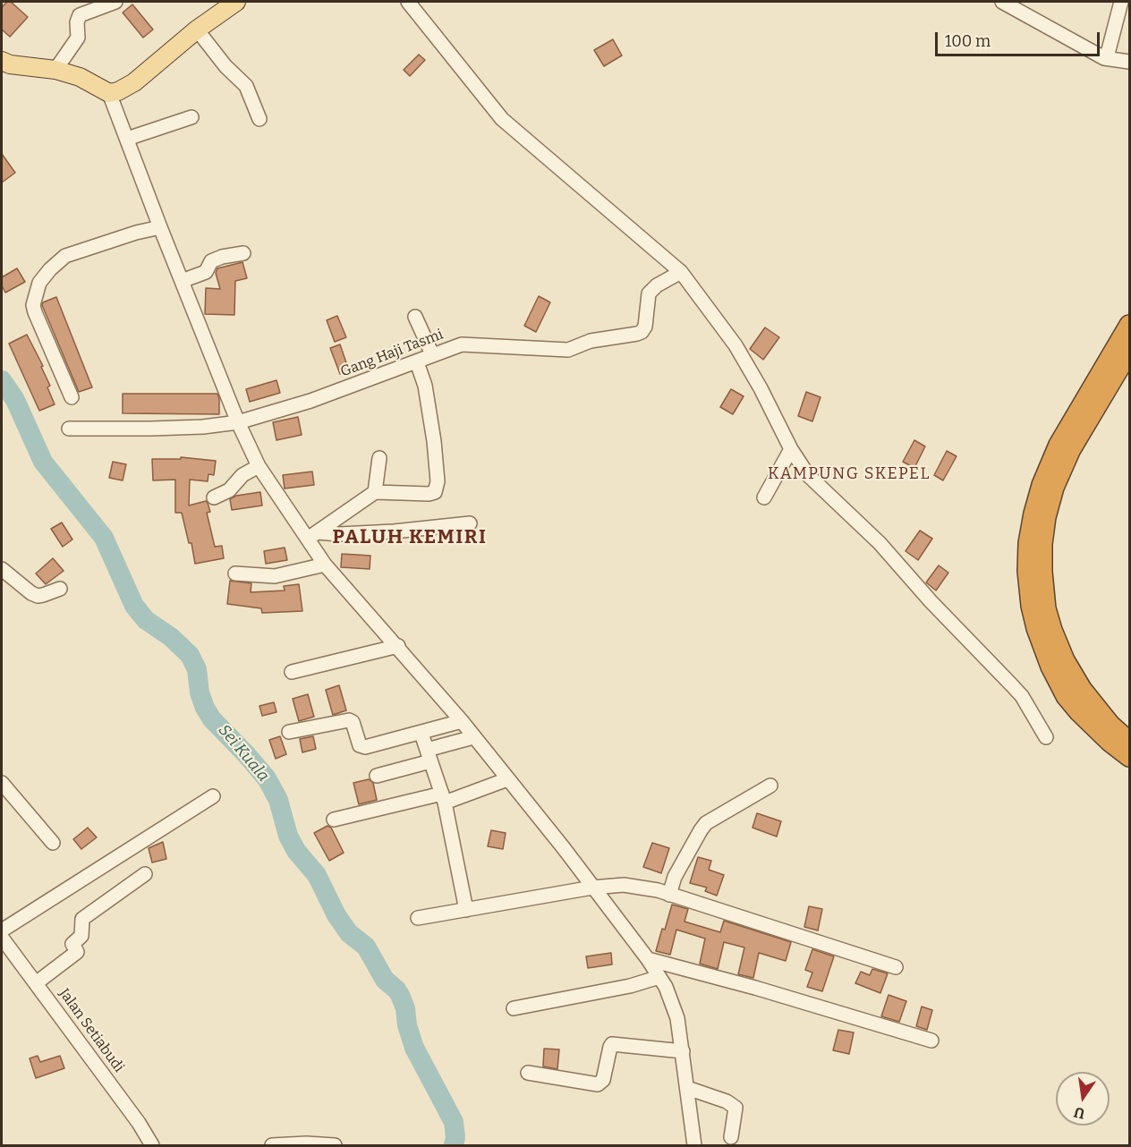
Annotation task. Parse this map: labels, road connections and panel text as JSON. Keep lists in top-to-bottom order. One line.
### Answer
{"streets":{"street":["Gang Haji Tasmi","Jalan Setiabudi"]},"districts":["KAMPUNG SKEPEL","PALUH KEMIRI"],"water":["Sei Kuala"],"scale_bar":"100 m","north":"bottom"}
